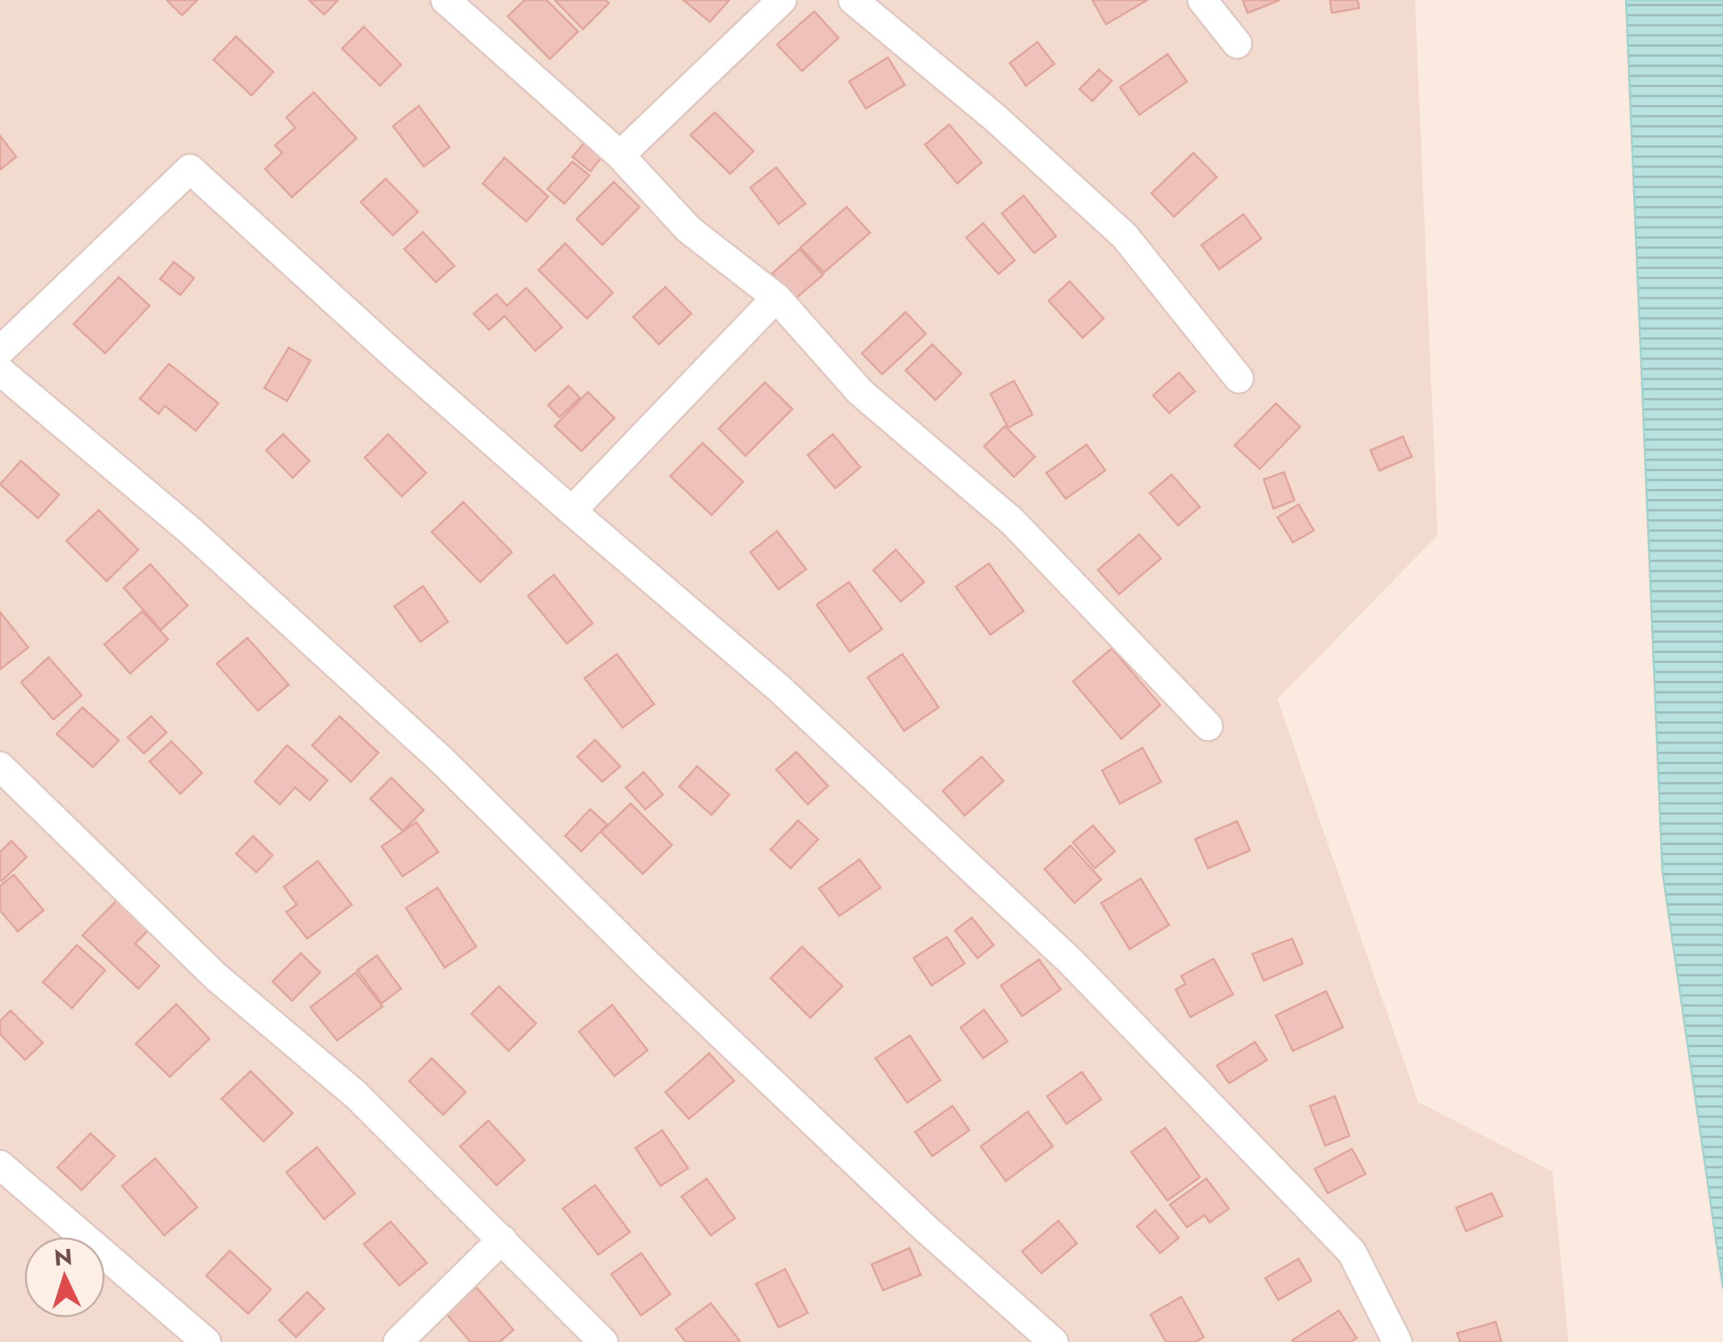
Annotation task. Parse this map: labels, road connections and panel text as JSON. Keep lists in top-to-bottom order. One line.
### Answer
{"north":"top"}
